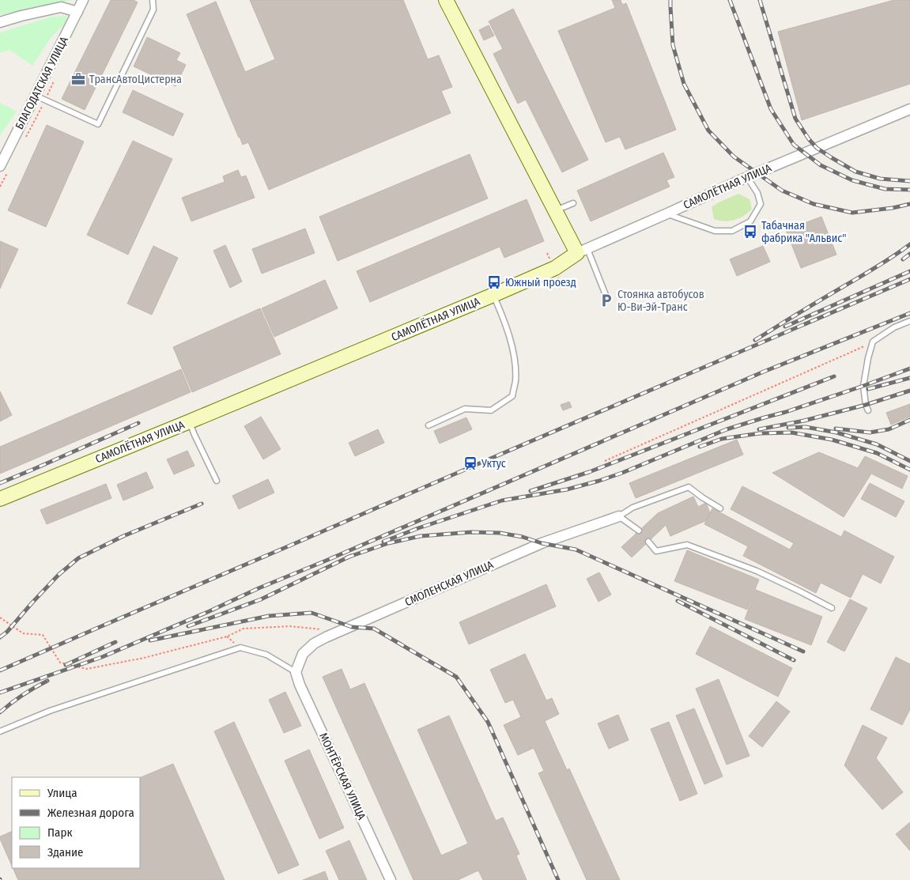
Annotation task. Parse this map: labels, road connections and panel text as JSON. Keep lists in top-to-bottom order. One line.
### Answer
{"streets":{"main road":["САМОЛЁТНАЯ УЛИЦА"],"street":["БЛАГОДАТСКАЯ УЛИЦА","СМОЛЕНСКАЯ УЛИЦА","МОНТЁРСКАЯ УЛИЦА"]},"crossings":[["СМОЛЕНСКАЯ УЛИЦА","МОНТЁРСКАЯ УЛИЦА"]],"places":{"office":["ТрансАвтоЦистерна"],"bus stop":["Табачная фабрика \"Альвис\"","Южный проезд"],"parking":["Стоянка автобусов Ю-Ви-Эй-Транс"],"station":["Уктус"]},"legend":["Улица","Железная дорога","Парк","Здание"]}
